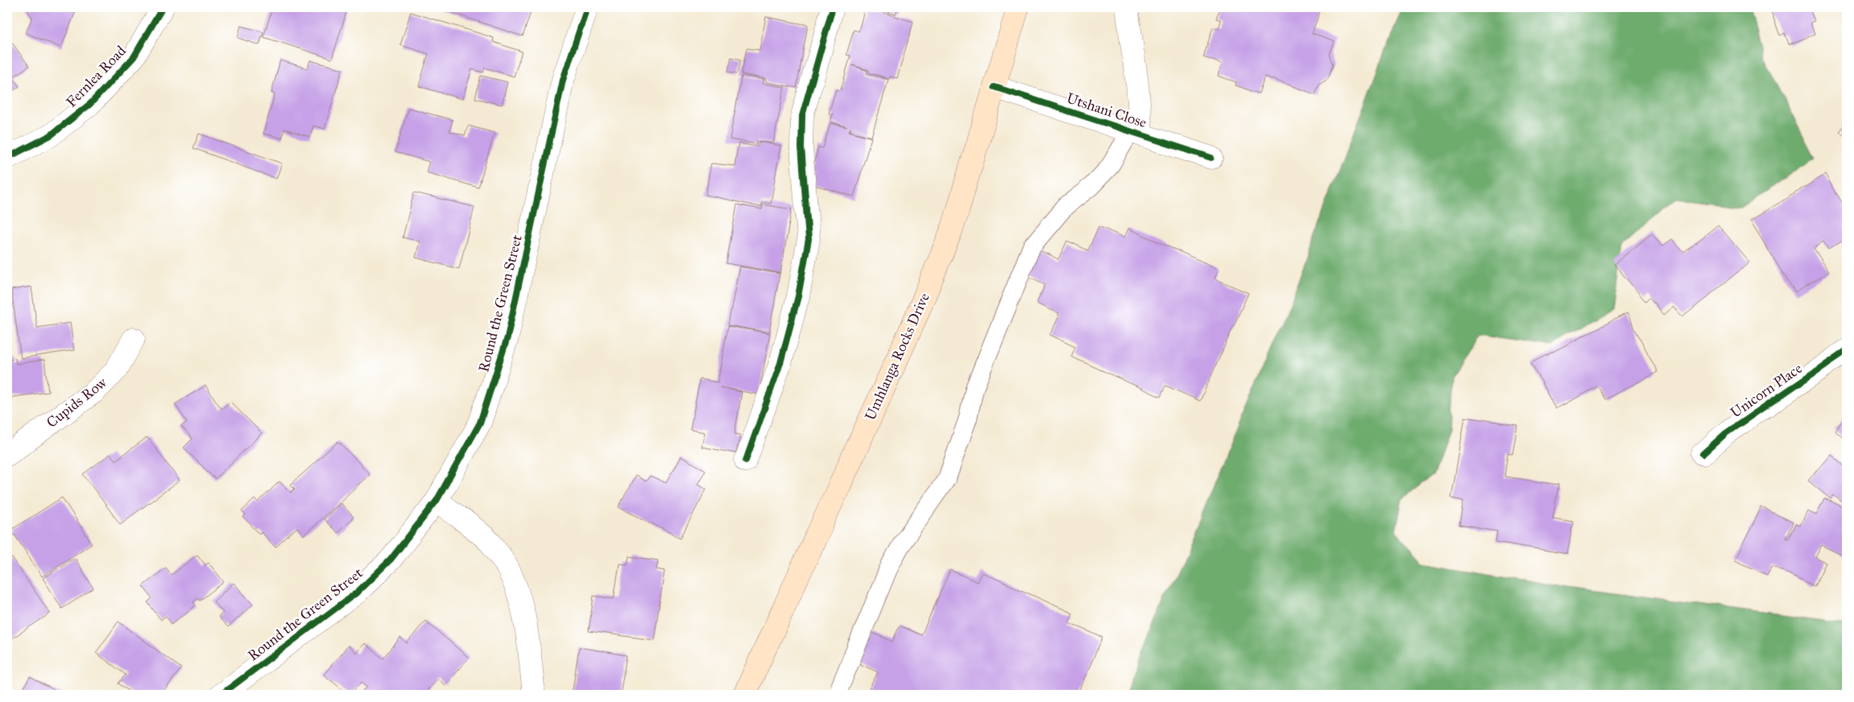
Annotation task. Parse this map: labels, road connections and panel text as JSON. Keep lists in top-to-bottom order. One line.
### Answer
{"streets":{"main road":["Umhlanga Rocks Drive"],"street":["Fernlea Road","Utshani Close","Round the Green Street","Unicorn Place","Cupids Row"]},"crossings":[["Utshani Close","Umhlanga Rocks Drive"]]}
